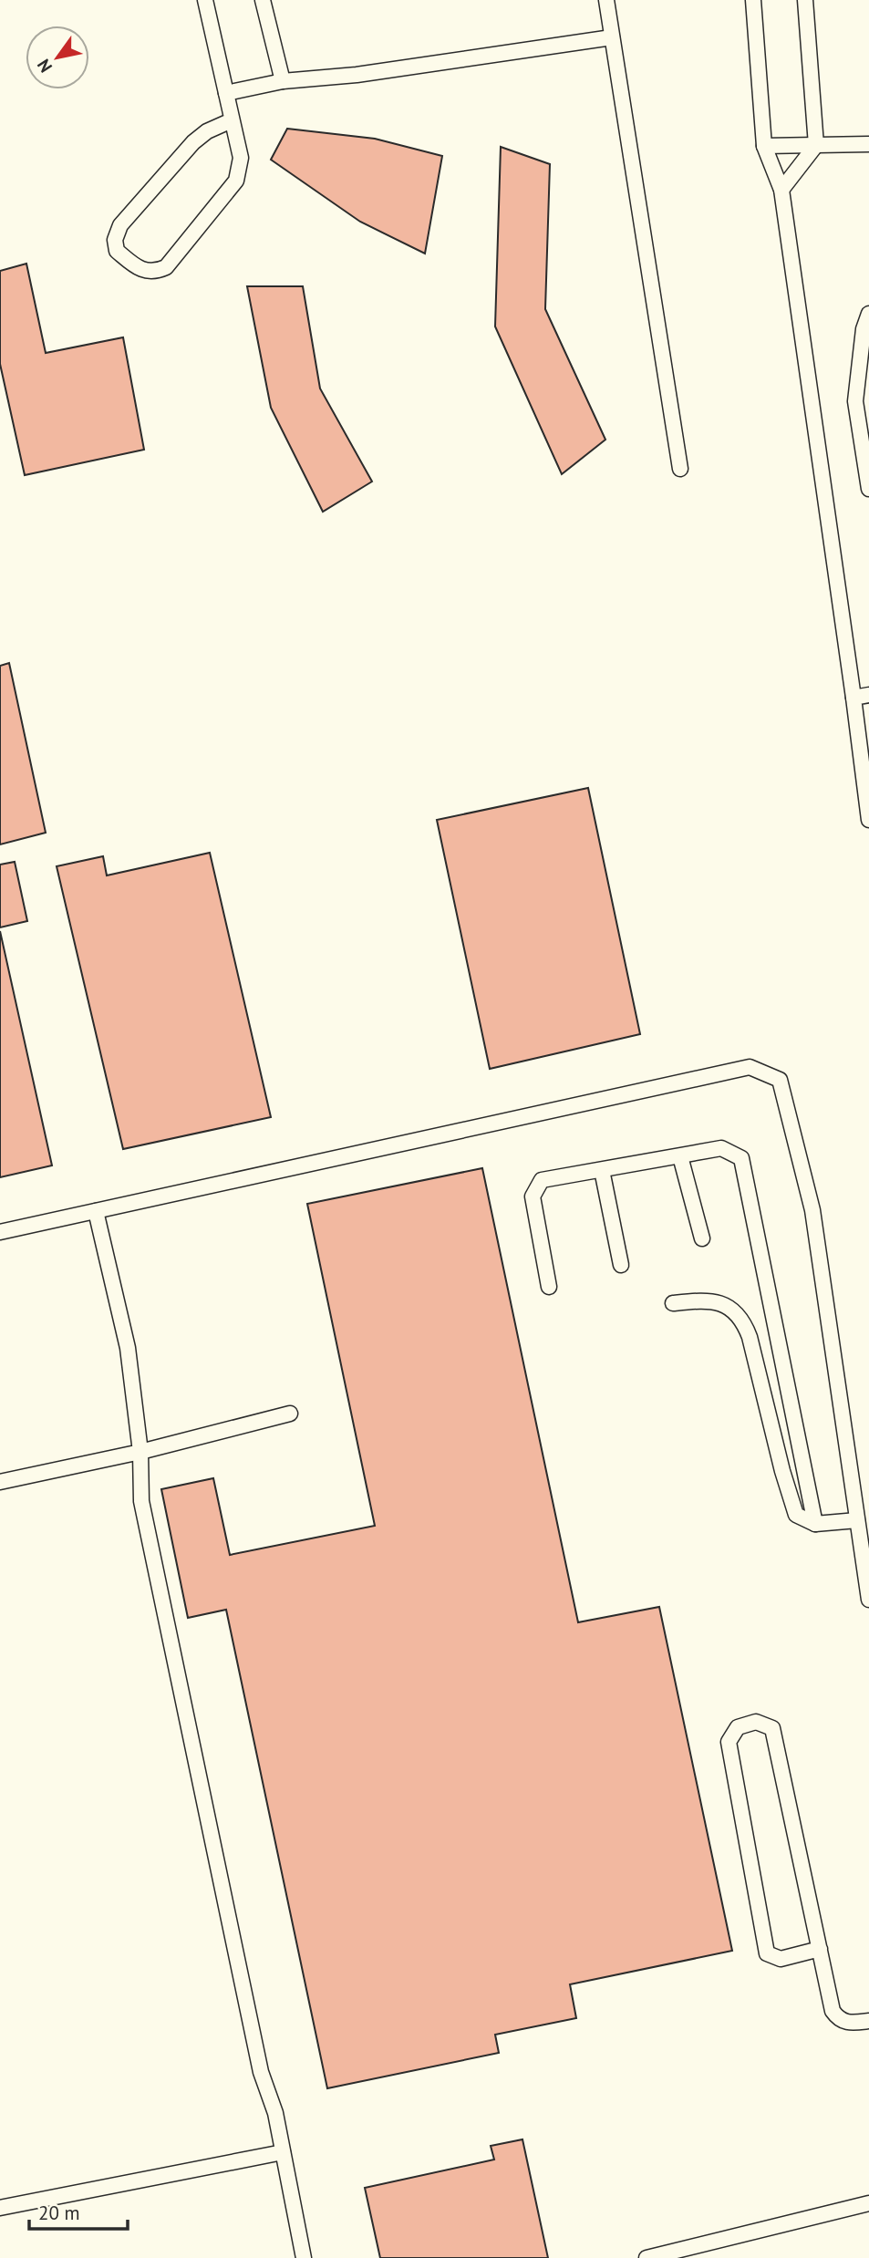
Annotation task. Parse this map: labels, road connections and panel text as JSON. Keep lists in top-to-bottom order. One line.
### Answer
{"scale_bar":"20 m","north":"bottom left"}
